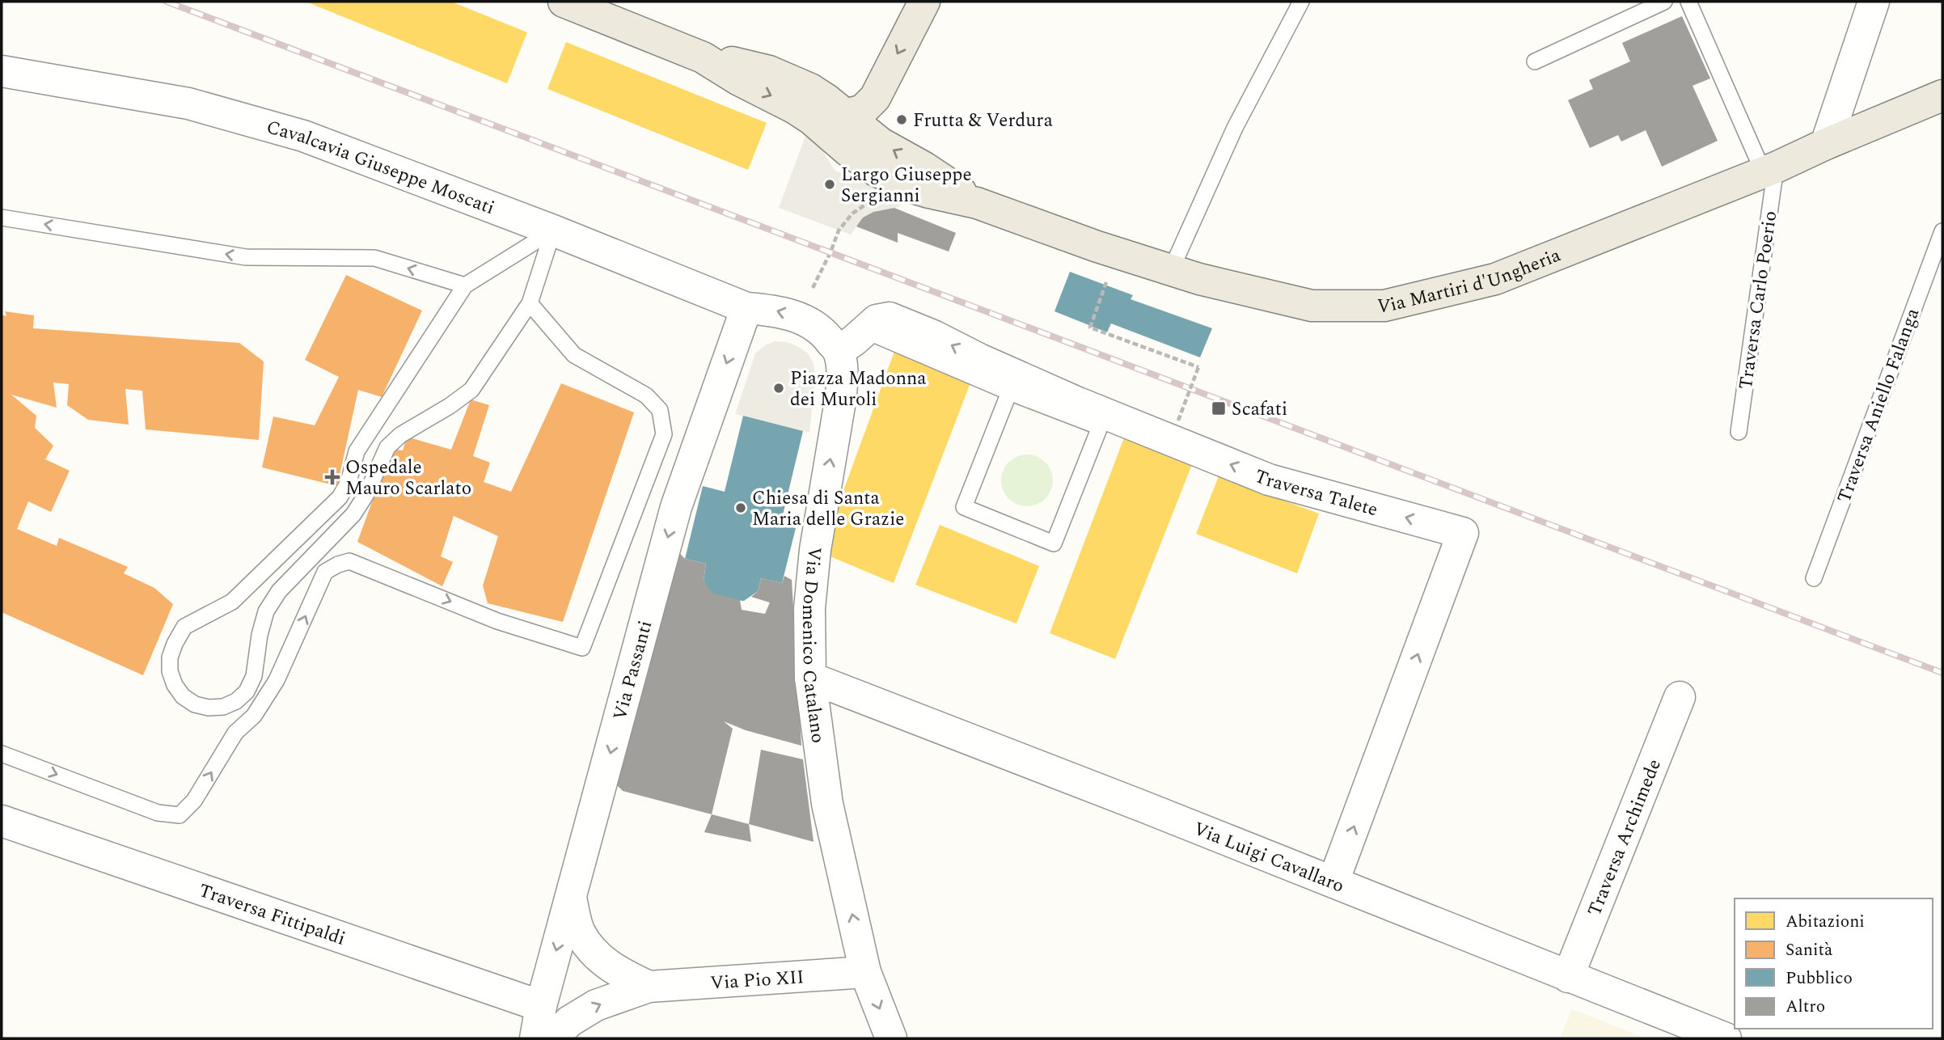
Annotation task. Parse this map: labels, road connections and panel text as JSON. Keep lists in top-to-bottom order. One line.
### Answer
{"streets":{"main road":["Via Martiri d'Ungheria"],"street":["Cavalcavia Giuseppe Moscati","Traversa Talete","Via Domenico Catalano","Via Passanti","Traversa Archimede","Via Luigi Cavallaro","Traversa Fittipaldi","Via Pio XII"],"lane":["Traversa Carlo Poerio","Traversa Aniello Falanga"]},"crossings":[["Cavalcavia Giuseppe Moscati","Via Passanti"],["Via Martiri d'Ungheria","Traversa Carlo Poerio"],["Traversa Talete","Via Domenico Catalano"],["Traversa Talete","Via Luigi Cavallaro"],["Via Domenico Catalano","Via Luigi Cavallaro"],["Via Domenico Catalano","Via Pio XII"],["Via Passanti","Traversa Fittipaldi"],["Via Passanti","Via Pio XII"],["Traversa Archimede","Via Luigi Cavallaro"]],"one_way":["Via Passanti"],"places":{"other":["Frutta & Verdura","Largo Giuseppe Sergianni","Piazza Madonna dei Muroli","Chiesa di Santa Maria delle Grazie"],"transit":["Scafati"],"health":["Ospedale Mauro Scarlato"]},"legend":["Abitazioni","Sanità","Pubblico","Altro"]}
